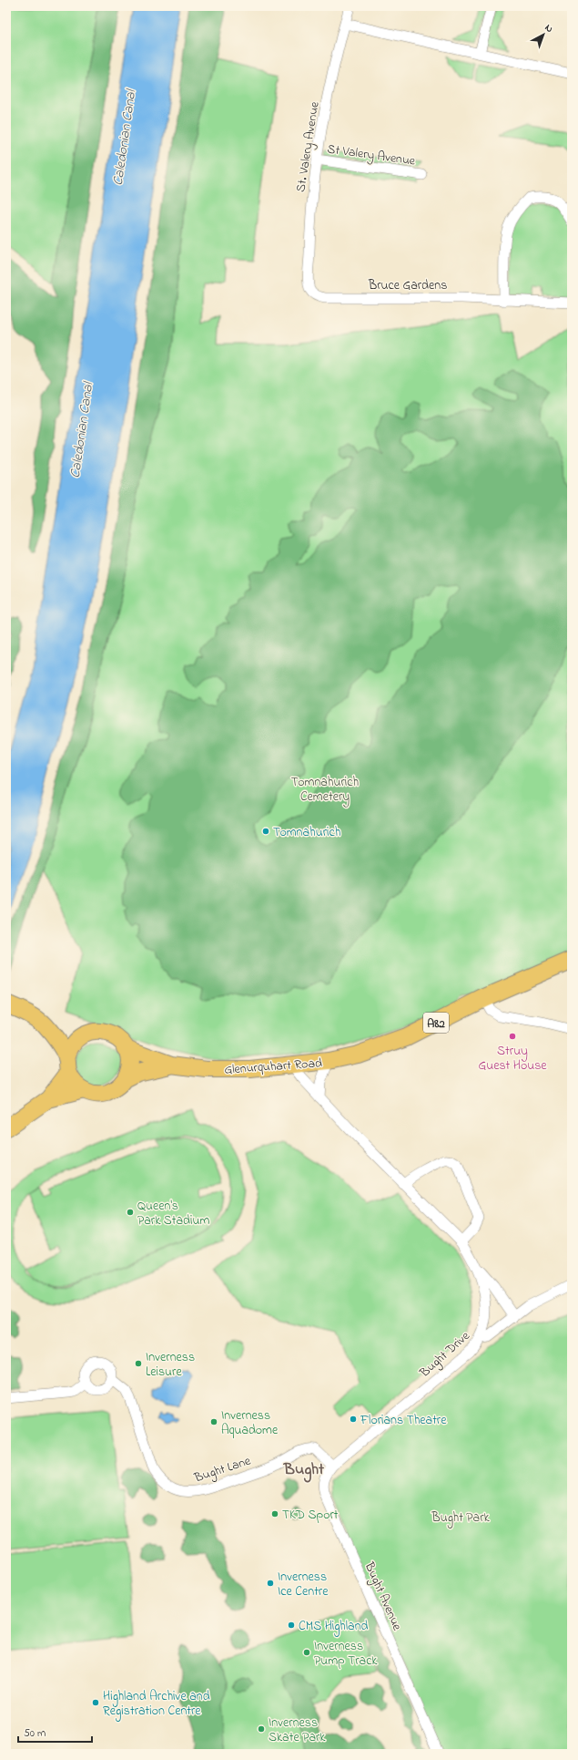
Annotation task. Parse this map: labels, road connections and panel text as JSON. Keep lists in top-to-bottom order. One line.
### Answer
{"streets":{"main road":["A82","Glenurquhart Road"],"street":["St. Valery Avenue","St Valery Avenue","Bruce Gardens","Bught Drive","Bught Lane","Bught Avenue"]},"crossings":[["St. Valery Avenue","St Valery Avenue"],["St. Valery Avenue","Bruce Gardens"],["Glenurquhart Road","Bught Drive"],["Bught Drive","Bught Avenue"],["Bught Lane","Bught Avenue"]],"districts":["Bught"],"water":["Caledonian Canal"],"parks":["Tomnahurich Cemetery","Bught Park"],"places":["Tomnahurich","Struy Guest House","Queen's Park Stadium","Inverness Leisure","Florians Theatre","Inverness Aquadome","TKD Sport","Inverness Ice Centre","CMS Highland","Inverness Pump Track","Highland Archive and Registration Centre","Inverness Skate Park"],"scale_bar":"50 m","north":"top right"}
